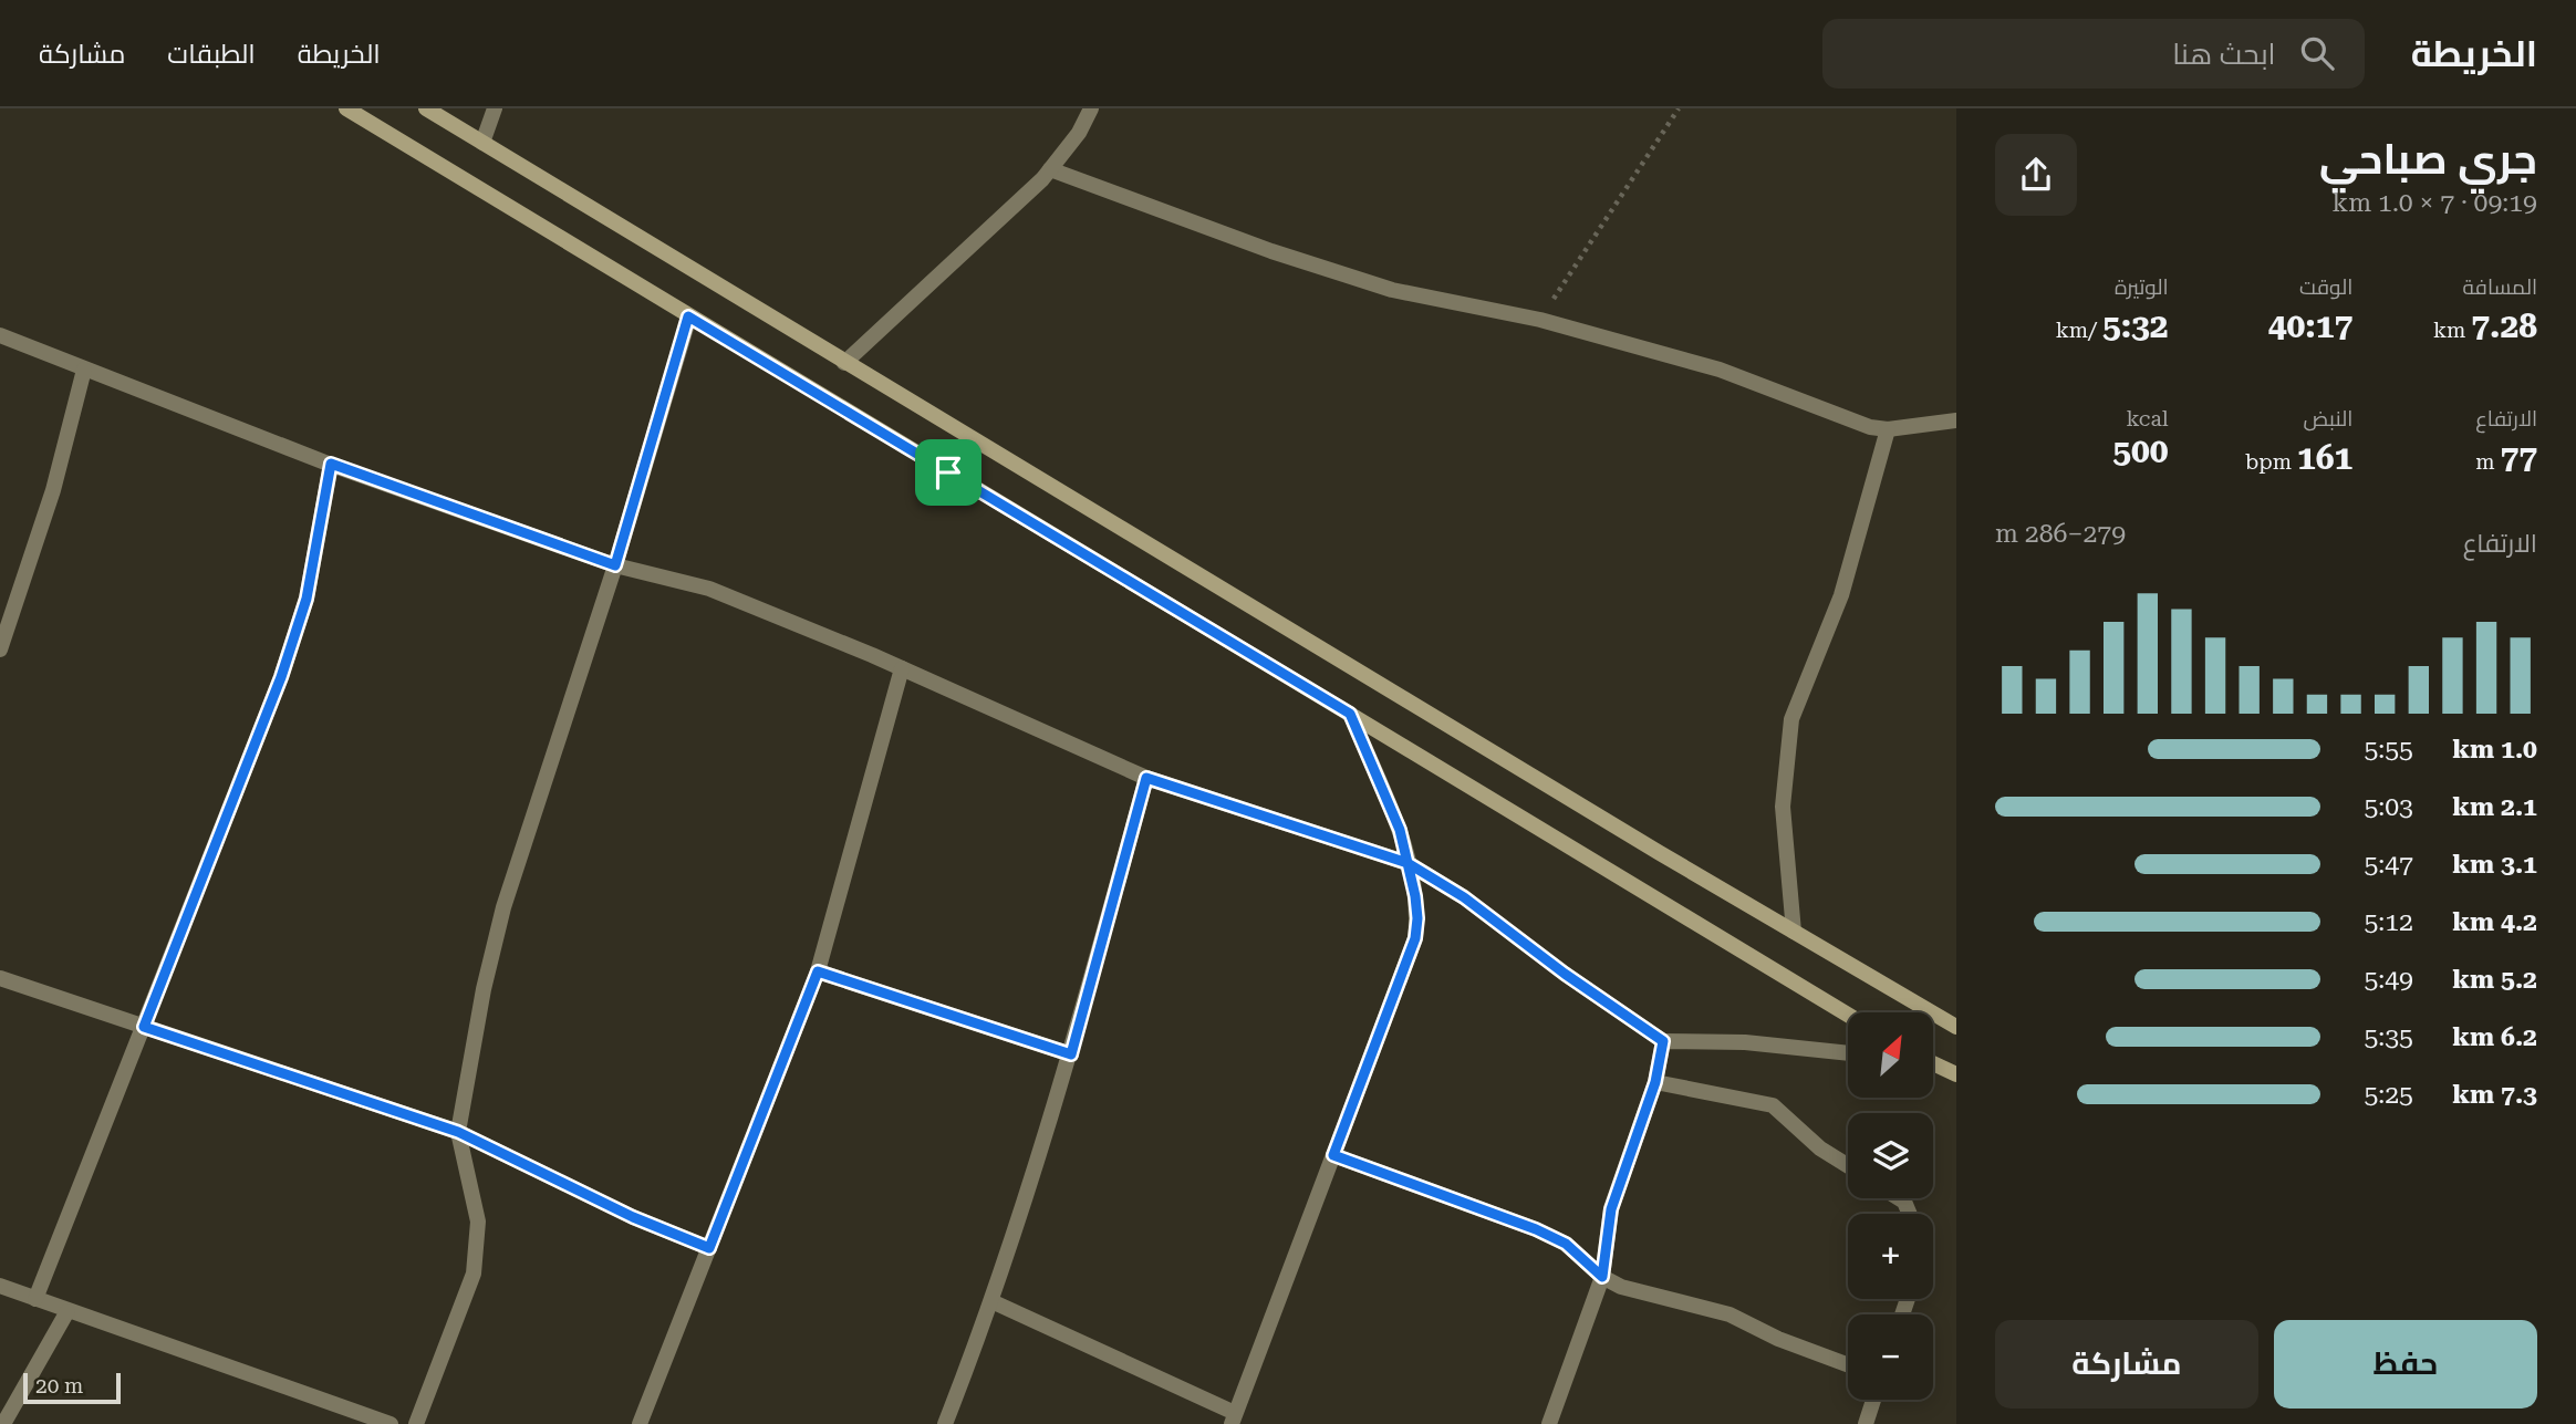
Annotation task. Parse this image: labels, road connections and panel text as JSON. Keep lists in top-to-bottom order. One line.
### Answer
{"scale_bar":"20 m","north":"top right","page":{"header":"الخريطة","search":"ابحث هنا","nav":["الخريطة","الطبقات","مشاركة"],"heading":["جري صباحي","09:19 · 7 × 1.0 km"],"stats":[["المسافة","7.28 km"],["الوقت","40:17"],["الوتيرة","5:32 /km"],["الارتفاع","77 m"],["النبض","161 bpm"],["kcal","500"]],"chart":["الارتفاع","279–286 m"],"list":[{"name":"1.0 km","note":"5:55"},{"name":"2.1 km","note":"5:03"},{"name":"3.1 km","note":"5:47"},{"name":"4.2 km","note":"5:12"},{"name":"5.2 km","note":"5:49"},{"name":"6.2 km","note":"5:35"},{"name":"7.3 km","note":"5:25"}],"map_buttons":["+","−"],"buttons":["حفظ","مشاركة"],"scale":"20 m"}}
